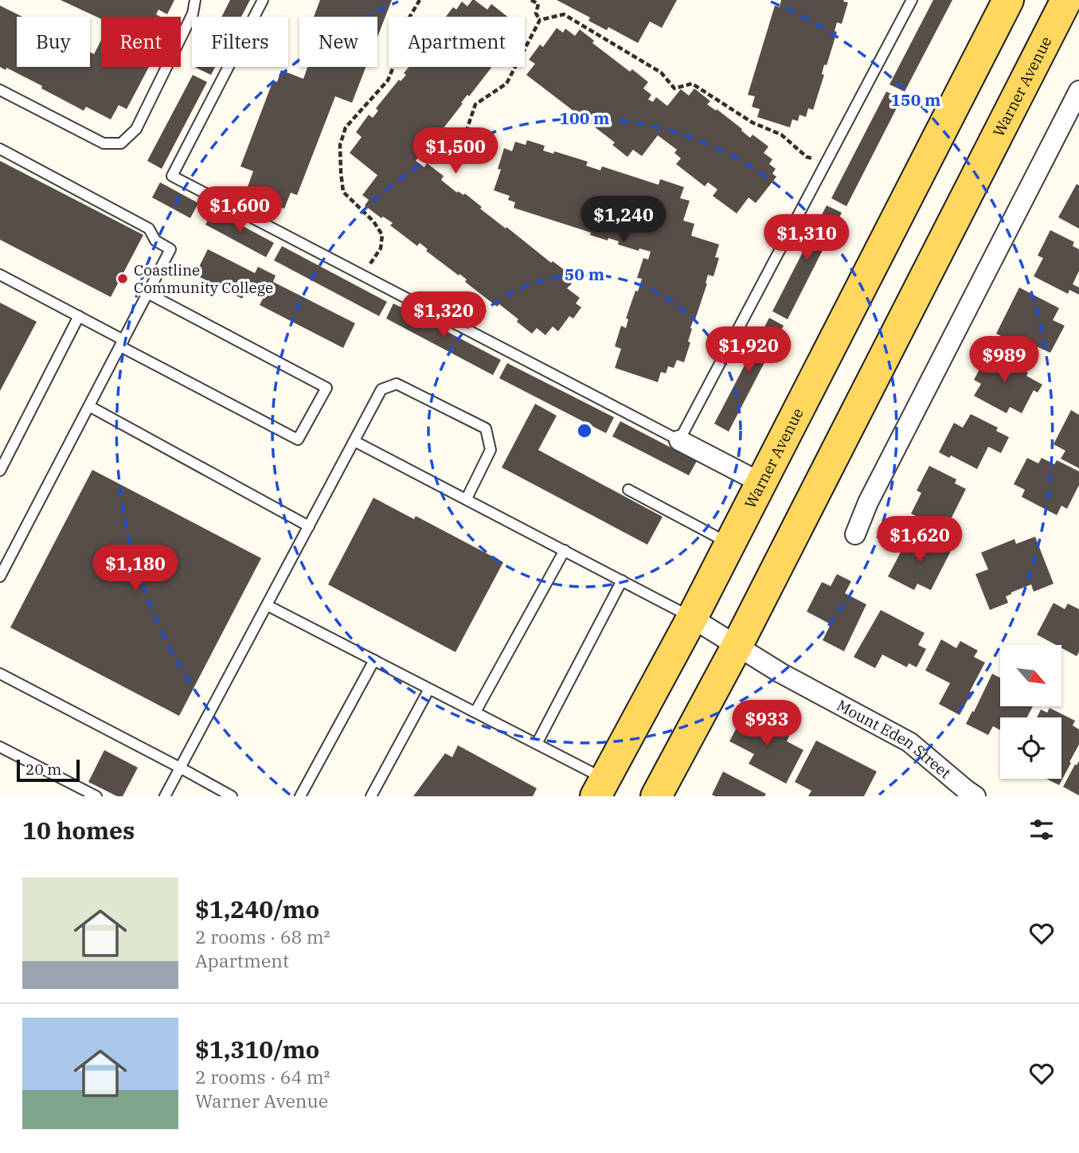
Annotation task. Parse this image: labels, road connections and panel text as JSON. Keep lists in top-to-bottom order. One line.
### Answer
{"streets":{"main road":["Warner Avenue"],"street":["Mount Eden Street"]},"crossings":[["Warner Avenue","Mount Eden Street"]],"places":["Coastline Community College"],"scale_bar":"20 m","north":"bottom right","page":{"chip":["Buy","Rent","Filters","New","Apartment"],"price":["$1,500","$1,600","$1,240","$1,310","$1,320","$1,920","$989","$1,620","$1,180","$933"],"scale":"20 m","heading":"10 homes","list":[{"name":"$1,240/mo","note":"2 rooms · 68 m² · Apartment"},{"name":"$1,310/mo","note":"2 rooms · 64 m² · Warner Avenue"}]},"rings":["150 m","100 m","50 m"]}
